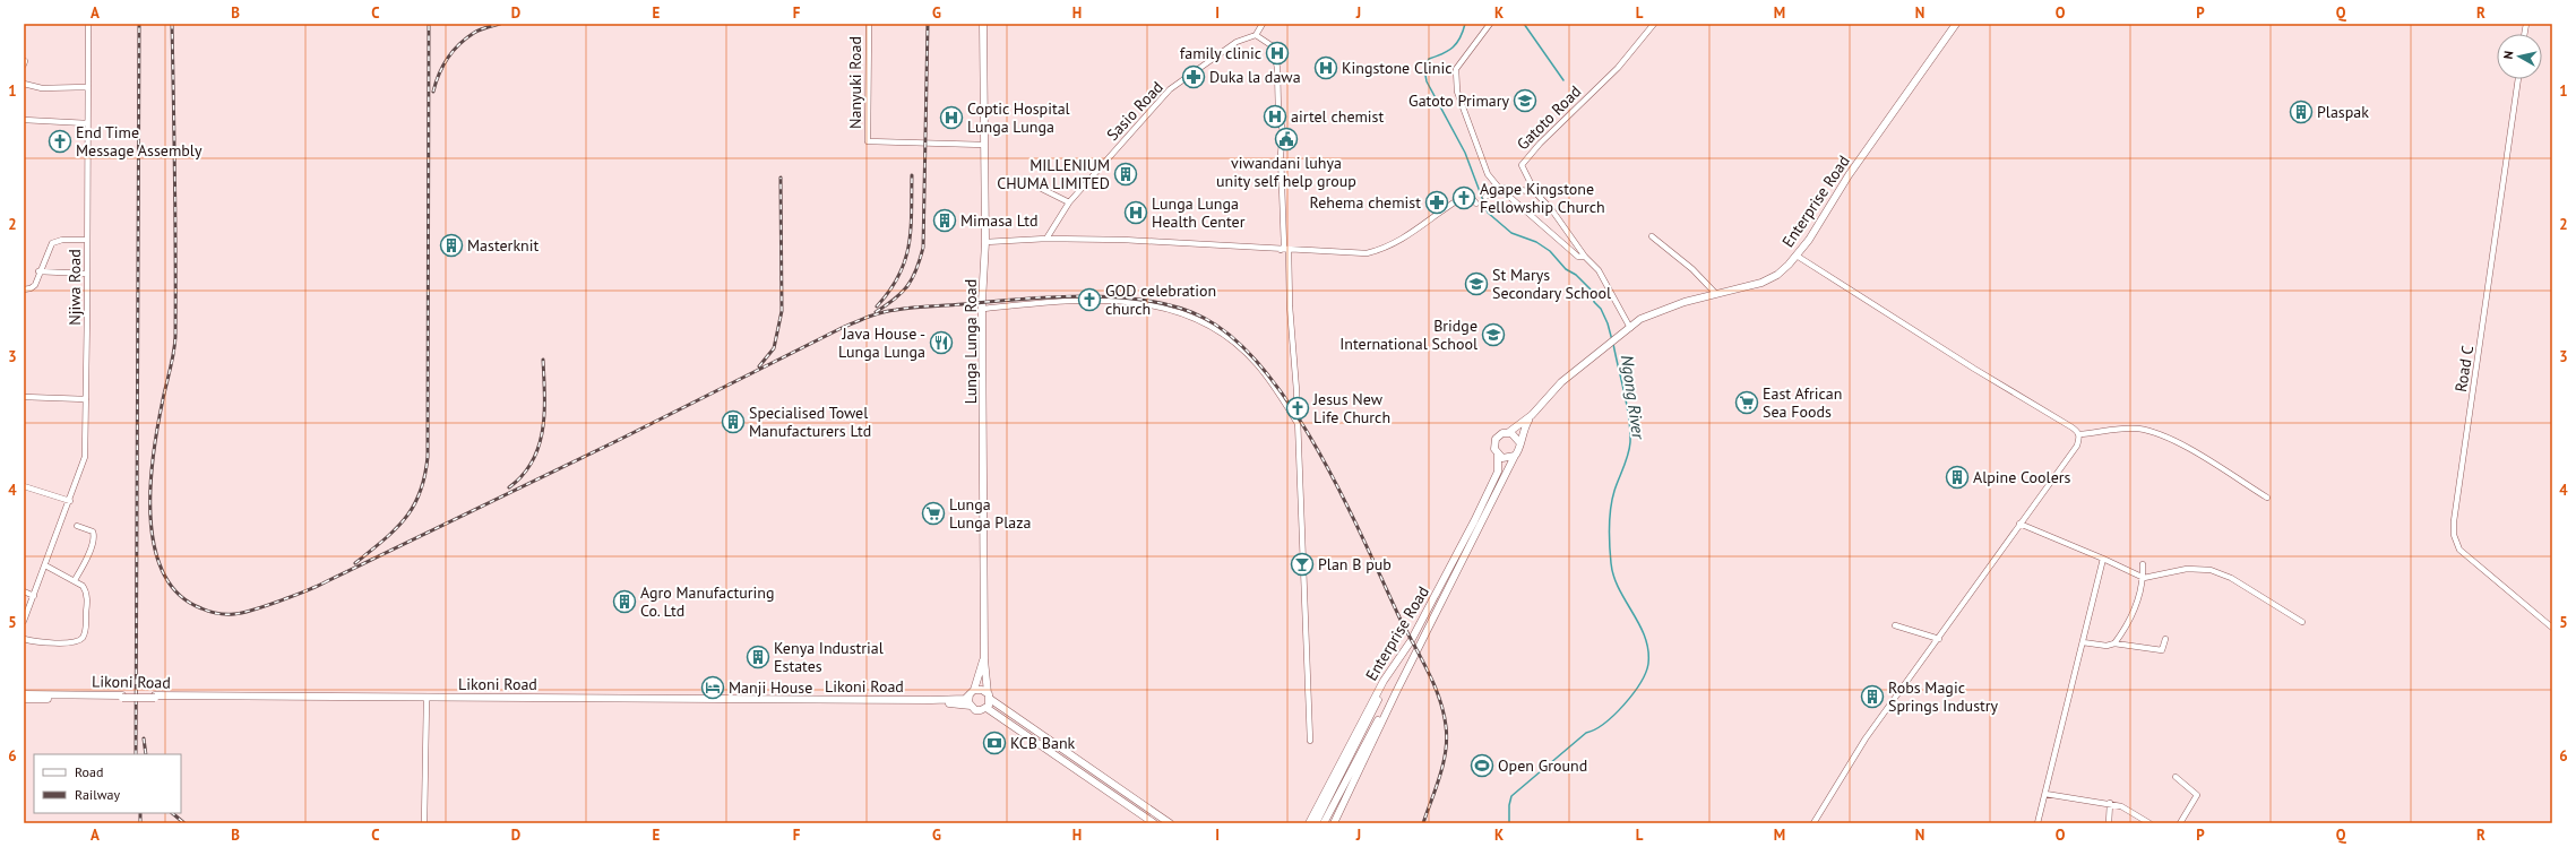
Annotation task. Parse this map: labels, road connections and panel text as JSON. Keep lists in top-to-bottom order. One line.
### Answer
{"streets":{"main road":["Enterprise Road","Lunga Lunga Road","Likoni Road"],"street":["Nanyuki Road","Sasio Road","Gatoto Road","Njiwa Road","Road C"]},"crossings":[["Nanyuki Road","Lunga Lunga Road"],["Gatoto Road","Enterprise Road"],["Lunga Lunga Road","Likoni Road"]],"water":["Ngong River"],"places":{"hospital":["family clinic","Kingstone Clinic","airtel chemist","Coptic Hospital Lunga Lunga","Lunga Lunga Health Center"],"pharmacy":["Duka la dawa","Rehema chemist"],"school or university":["Gatoto Primary","St Marys Secondary School","Bridge International School"],"building":["Plaspak","MILLENIUM CHUMA LIMITED","Mimasa Ltd","Masterknit","Specialised Towel Manufacturers Ltd","Alpine Coolers","Agro Manufacturing Co. Ltd","Kenya Industrial Estates","Robs Magic Springs Industry"],"public building":["viwandani luhya unity self help group"],"church":["End Time Message Assembly","Agape Kingstone Fellowship Church","GOD celebration church","Jesus New Life Church"],"restaurant":["Java House - Lunga Lunga"],"supermarket":["East African Sea Foods","Lunga Lunga Plaza"],"bar":["Plan B pub"],"hotel":["Manji House"],"bank":["KCB Bank"],"sports":["Open Ground"]},"legend":["Road","Railway"],"north":"left","grid":{"columns":["A","B","C","D","E","F","G","H","I","J","K","L","M","N","O","P","Q","R"],"rows":["1","2","3","4","5","6"]}}
